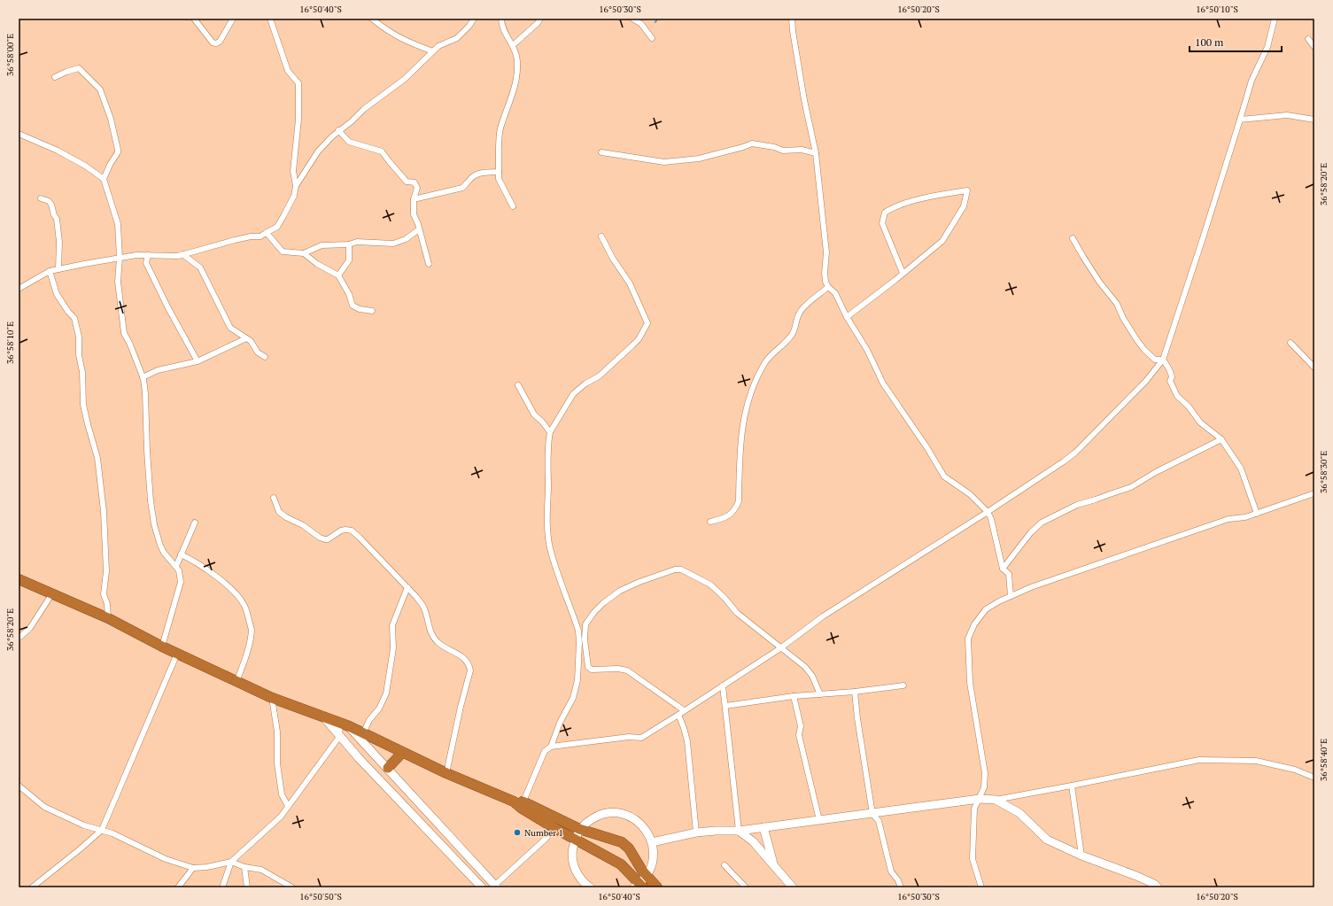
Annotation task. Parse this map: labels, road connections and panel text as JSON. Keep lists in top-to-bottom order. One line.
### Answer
{"places":["Number 1"],"scale_bar":"100 m","coordinates":["16°50'40\"S","16°50'30\"S","16°50'20\"S","16°50'10\"S","36°58'00\"E","36°58'20\"E","36°58'10\"E","36°58'30\"E","36°58'40\"E","16°50'50\"S"]}
